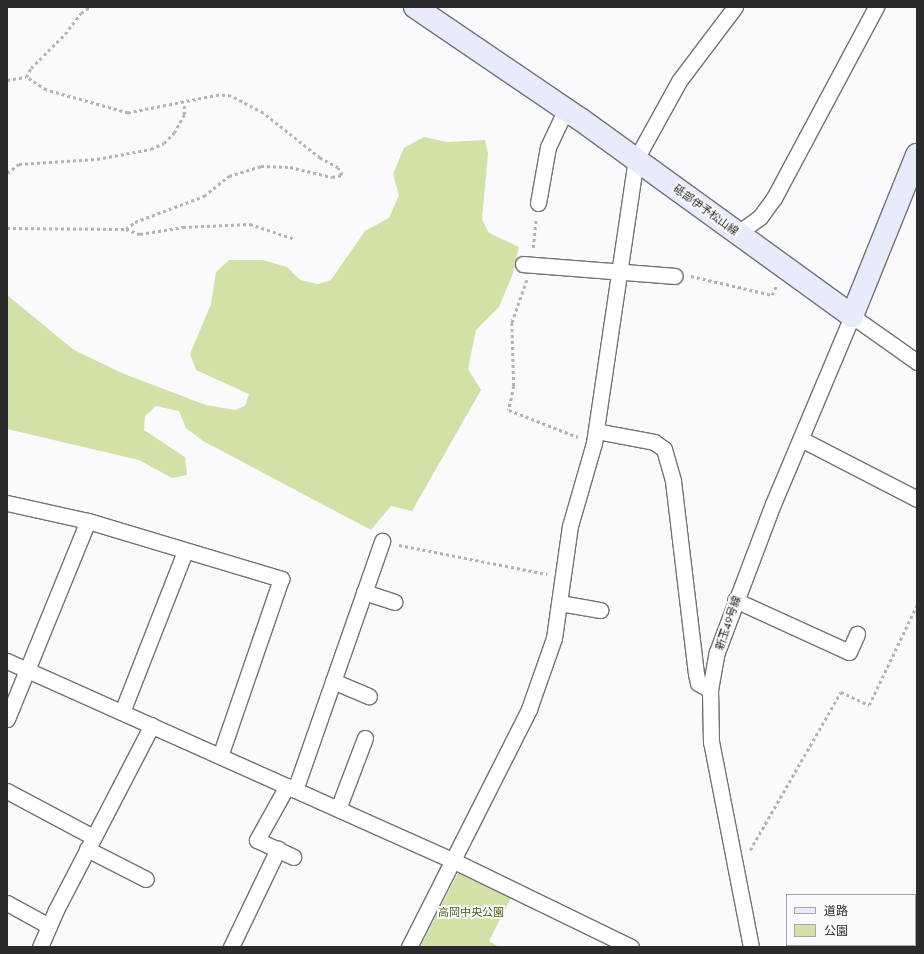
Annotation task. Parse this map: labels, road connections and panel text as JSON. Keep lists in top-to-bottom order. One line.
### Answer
{"streets":{"main road":["砥部伊予松山線"],"street":["新玉49号線"]},"crossings":[["砥部伊予松山線","新玉49号線"]],"parks":["高岡中央公園"],"legend":["道路","公園"]}
